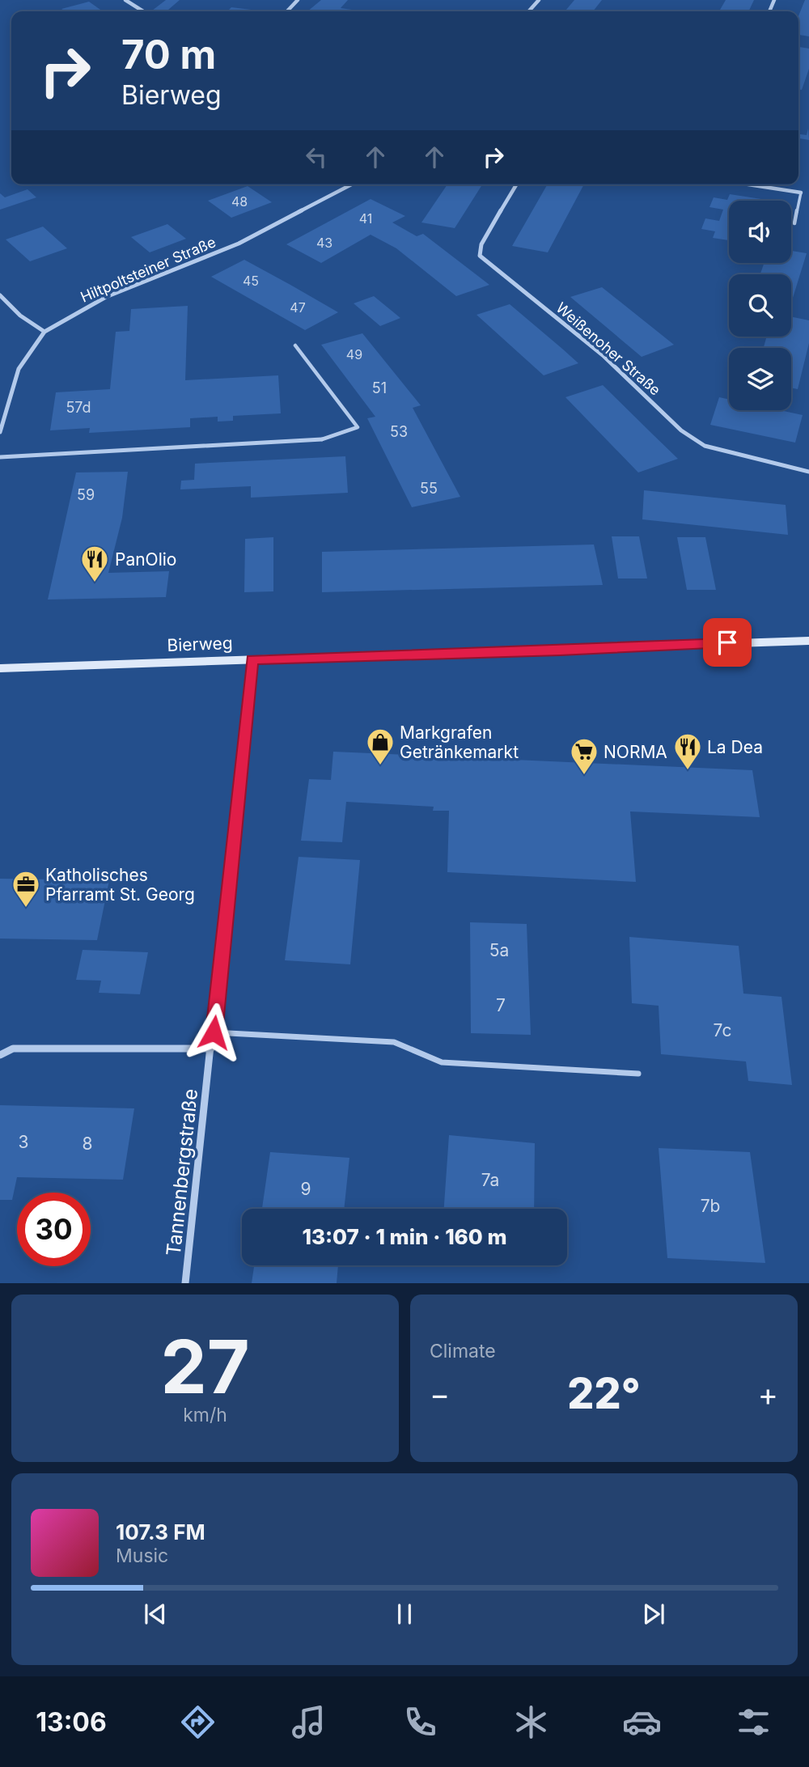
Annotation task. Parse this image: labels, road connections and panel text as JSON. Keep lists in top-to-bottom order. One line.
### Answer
{"streets":{"main road":["Bierweg"],"street":["Hiltpoltsteiner Straße","Weißenoher Straße","Tannenbergstraße"]},"crossings":[["Bierweg","Tannenbergstraße"]],"places":{"restaurant":["PanOlio","La Dea"],"shop":["Markgrafen Getränkemarkt"],"supermarket":["NORMA"],"office":["Katholisches Pfarramt St. Georg"]},"house_numbers":["48","41","43","45","47","49","51","57d","53","55","59","5a","7","7c","3","8","7a","9","7b"],"page":{"turn":["70 m","Bierweg"],"limit":"30","trip":"13:07 · 1 min · 160 m","tile":[["27","km/h"],"Climate"],"heat":["−","22°","+"],"song":["107.3 FM","Music"],"tabs":"13:06"}}
